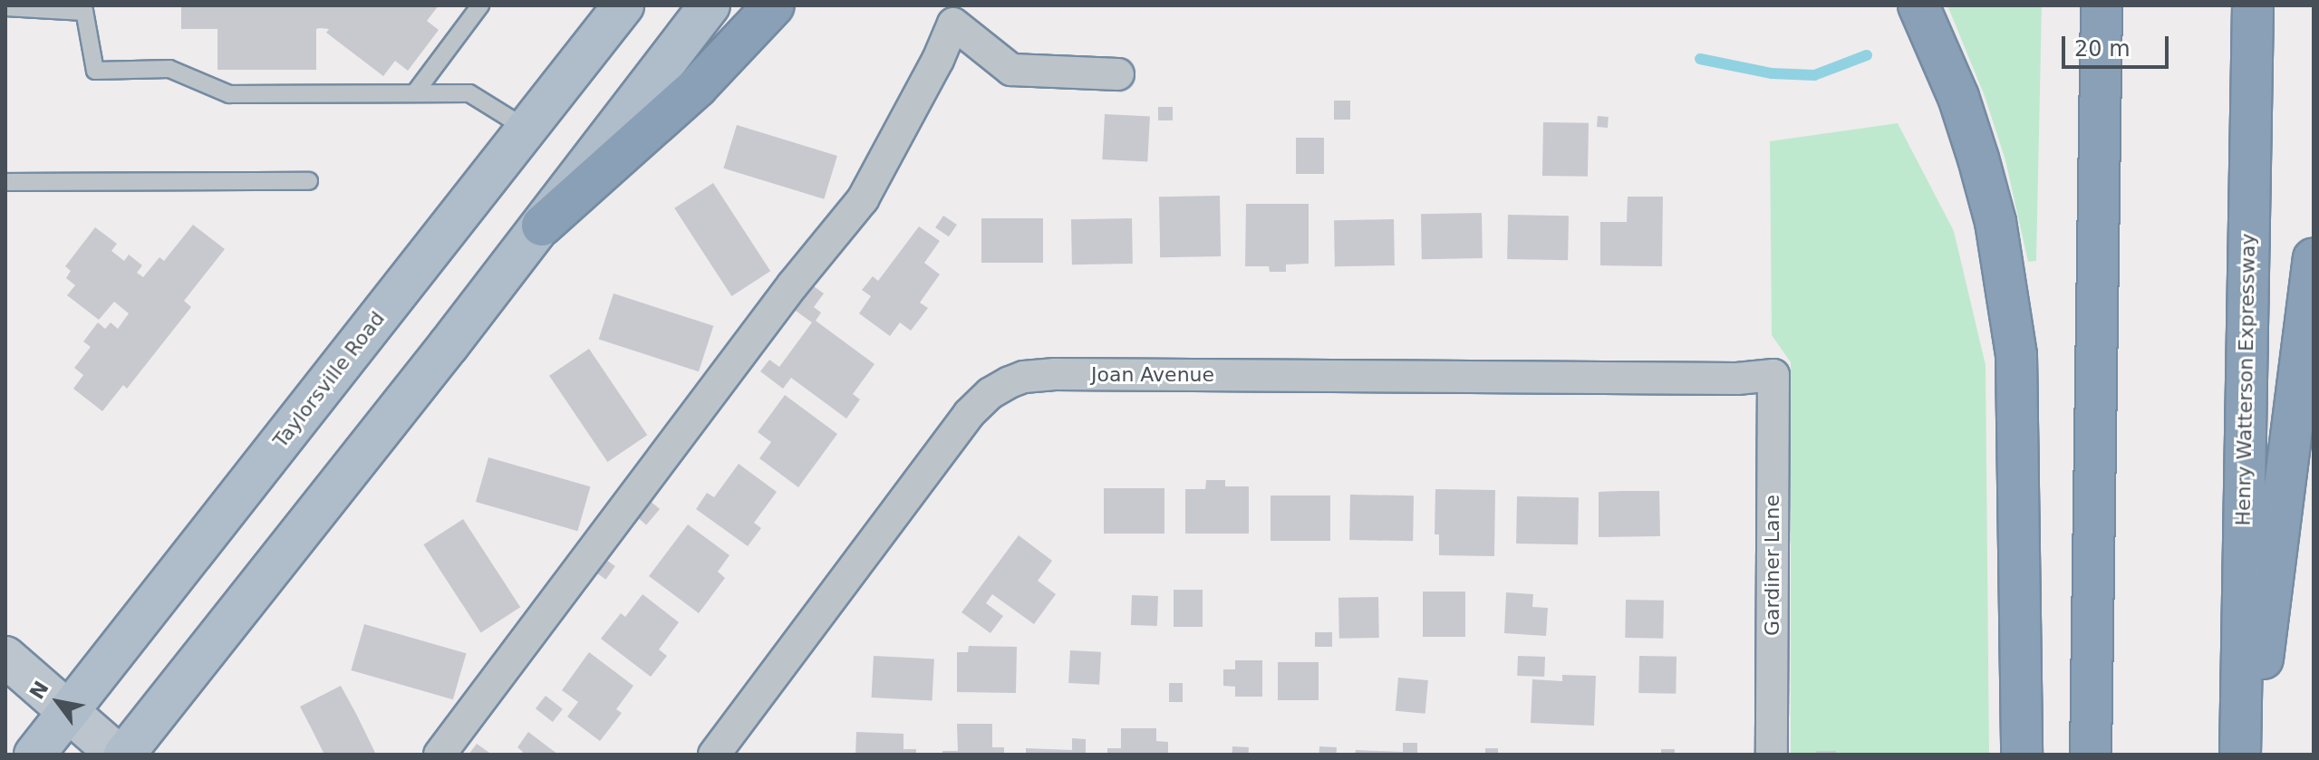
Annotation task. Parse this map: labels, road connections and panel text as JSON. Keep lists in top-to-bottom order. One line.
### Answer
{"streets":{"highway":["Henry Watterson Expressway"],"main road":["Taylorsville Road"],"street":["Joan Avenue","Gardiner Lane"]},"crossings":[["Joan Avenue","Gardiner Lane"]],"scale_bar":"20 m","north":"top left"}
